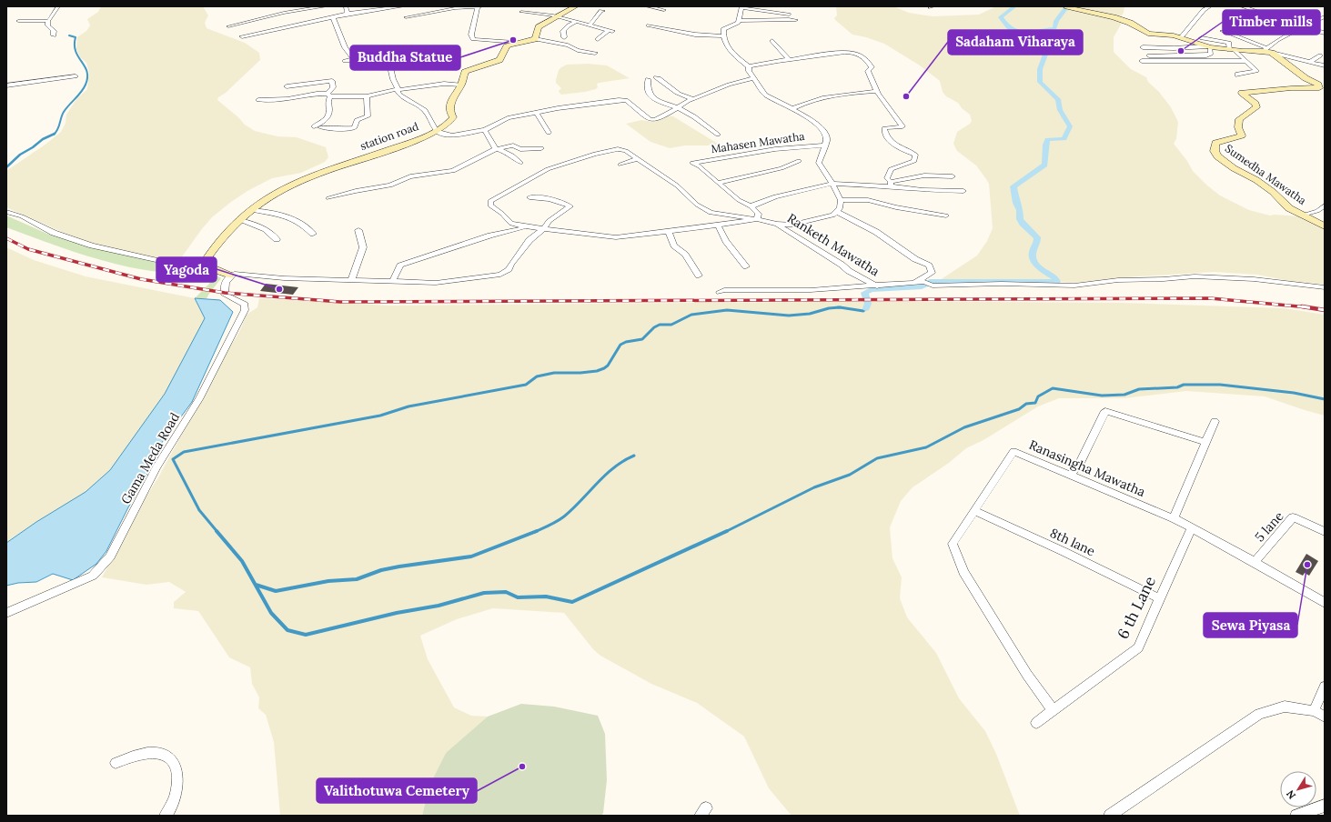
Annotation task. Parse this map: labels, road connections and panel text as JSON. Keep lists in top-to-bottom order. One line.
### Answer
{"streets":{"street":["station road","Mahasen Mawatha","Sumedha Mawatha","Ranketh Mawatha","Gama Meda Road","Ranasingha Mawatha","5 lane","8th lane","6 th Lane"]},"crossings":[["Ranasingha Mawatha","5 lane"],["Ranasingha Mawatha","8th lane"],["Ranasingha Mawatha","6 th Lane"],["8th lane","6 th Lane"]],"places":["Buddha Statue","Timber mills","Sadaham Viharaya","Yagoda","Sewa Piyasa","Valithotuwa Cemetery"],"north":"bottom left"}
